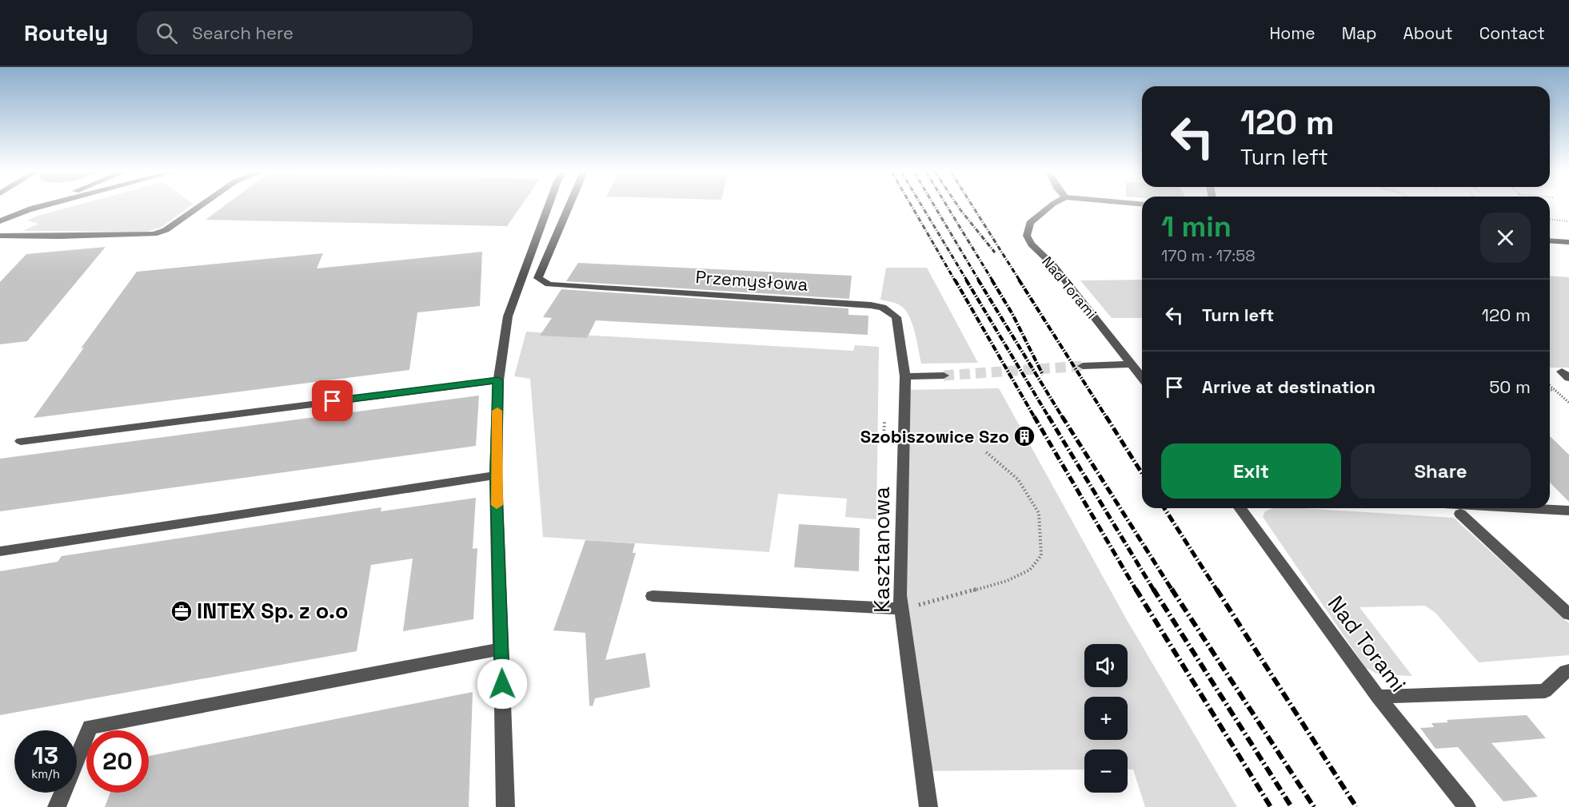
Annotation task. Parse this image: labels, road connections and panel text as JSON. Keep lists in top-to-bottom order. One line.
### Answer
{"streets":{"street":["Przemysłowa","Nad Torami","Kasztanowa"]},"crossings":[["Przemysłowa","Kasztanowa"]],"places":{"building":["Szobiszowice Szo"],"office":["INTEX Sp. z o.o"]},"page":{"header":"Routely","search":"Search here","nav":["Home","Map","About","Contact"],"turn":["120 m","Turn left"],"heading":["1 min","170 m · 17:58"],"list":[{"name":"Turn left","value":"120 m"},{"name":"Arrive at destination","value":"50 m"}],"buttons":["Exit","Share"],"map_buttons":["+","−"],"speed":"13 km/h","limit":"20"}}
